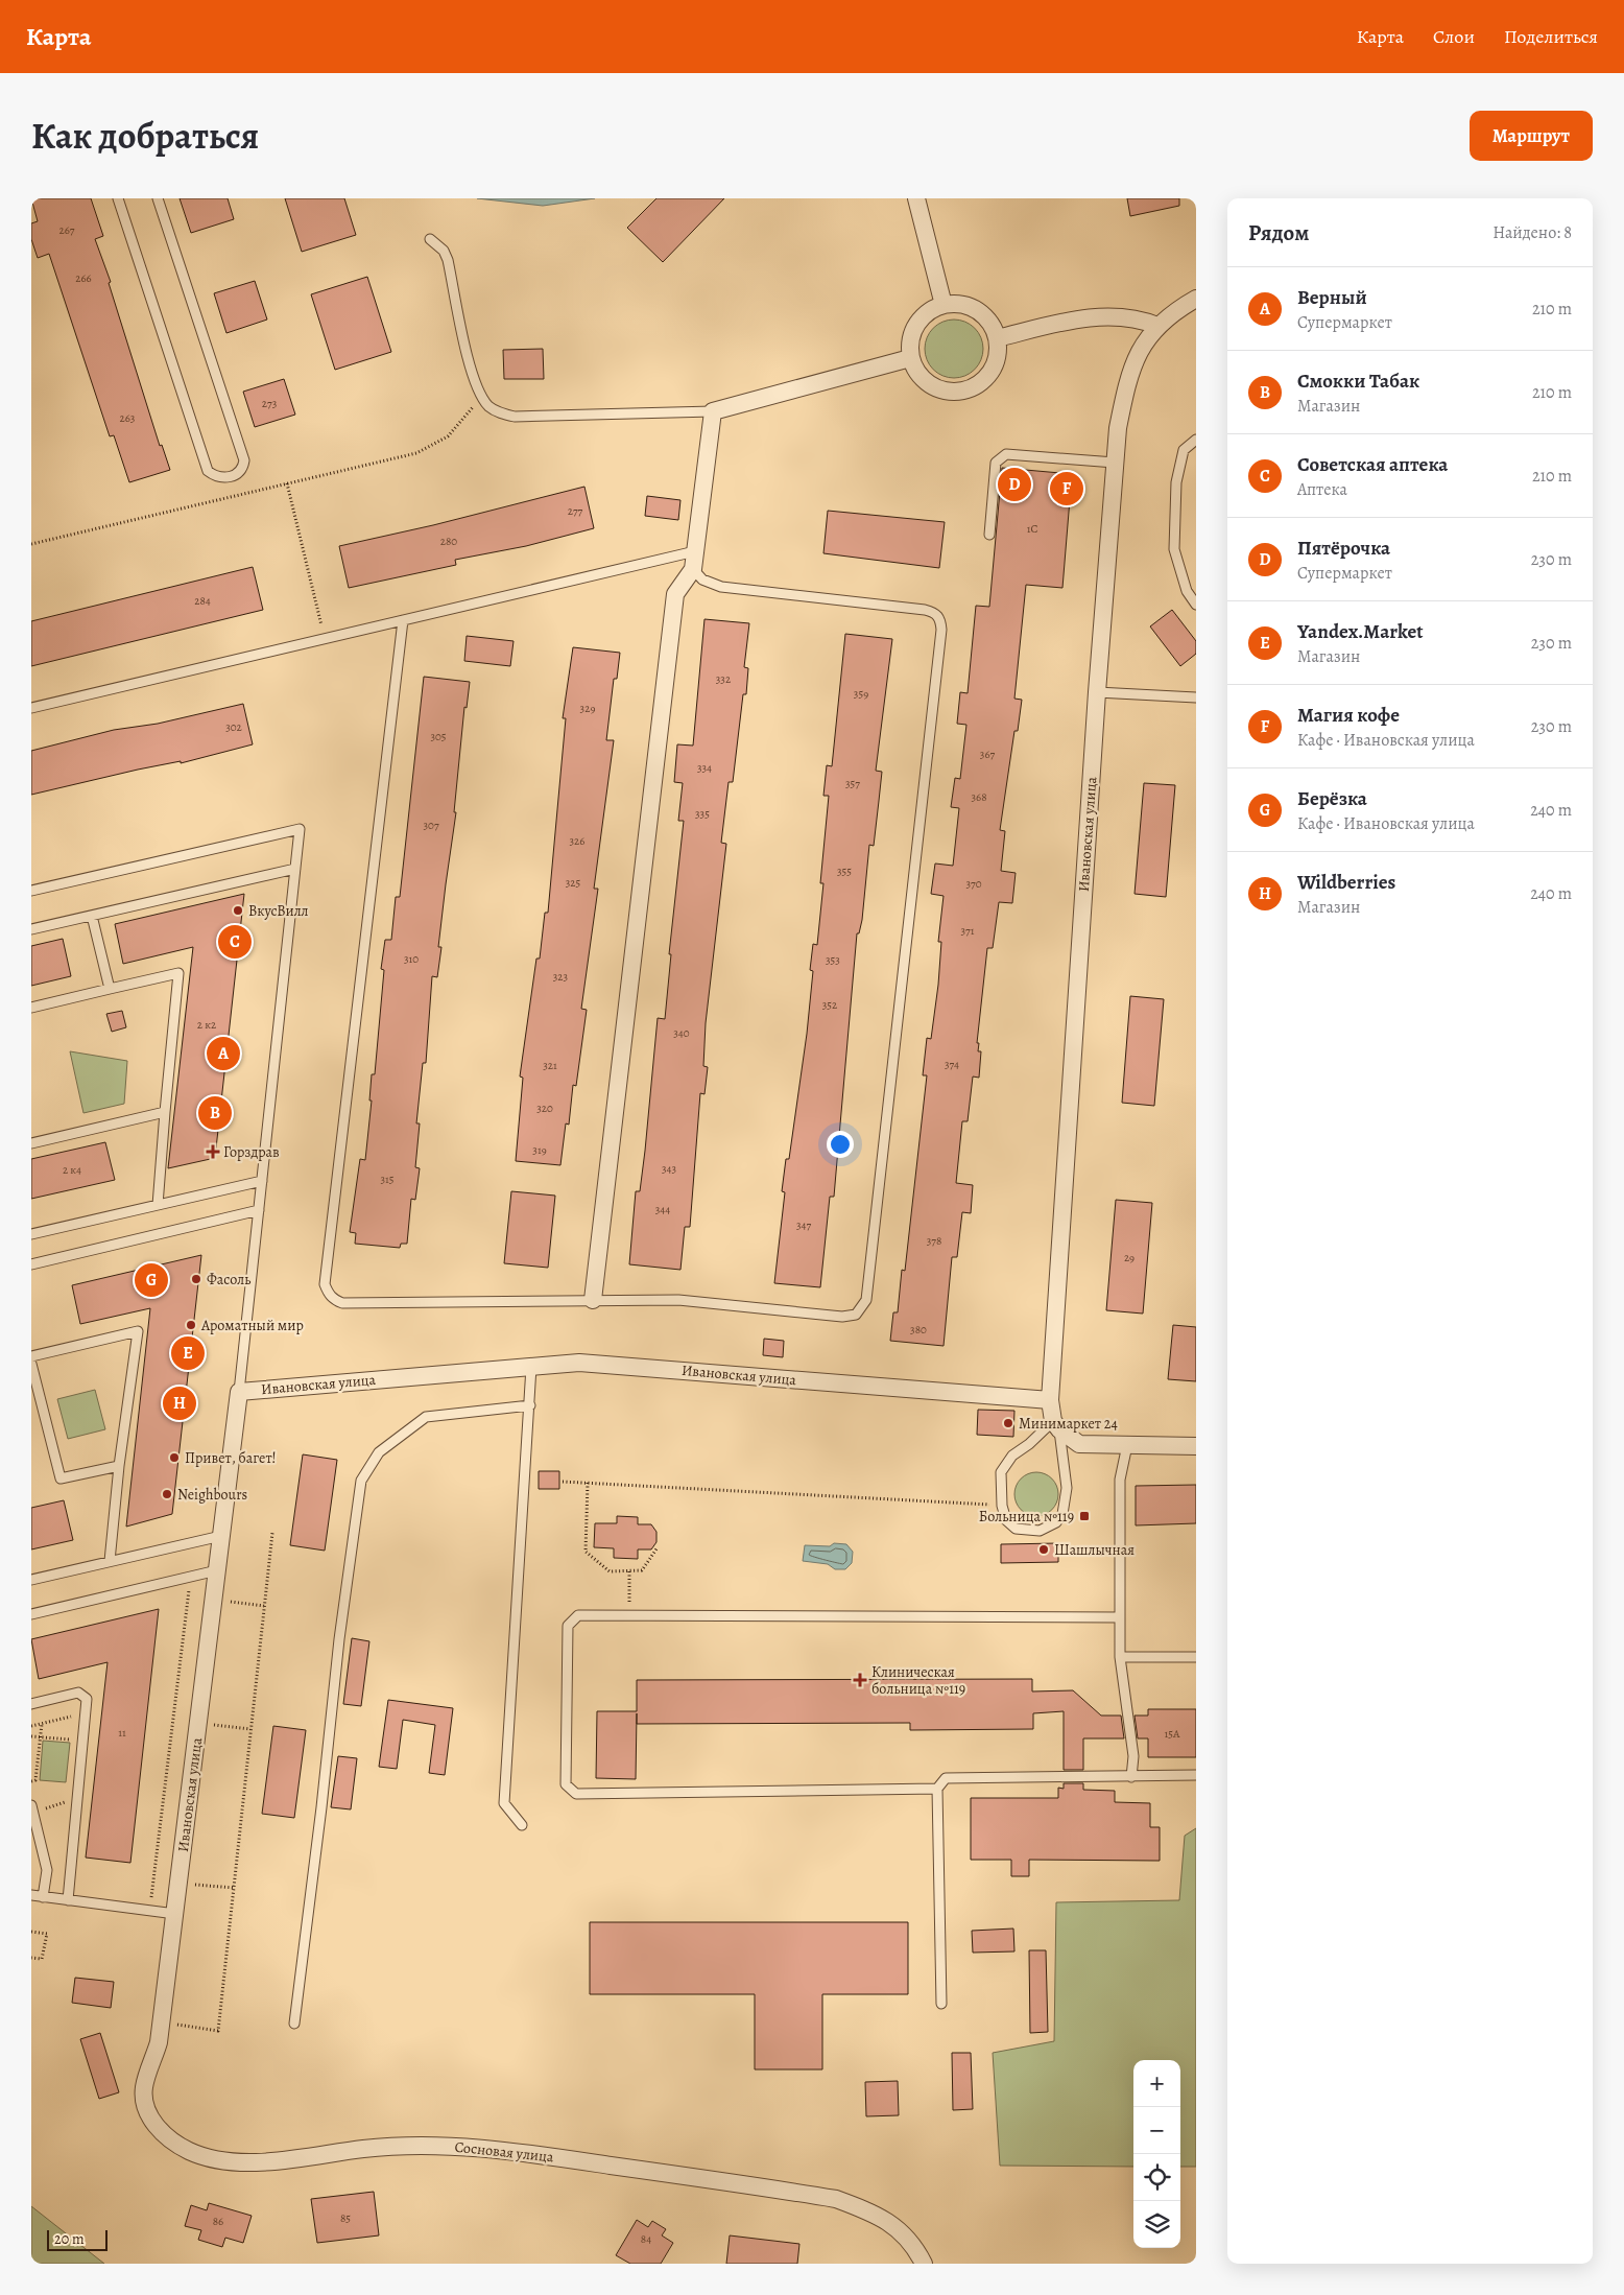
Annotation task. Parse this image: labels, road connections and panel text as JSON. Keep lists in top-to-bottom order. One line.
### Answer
{"streets":{"street":["Ивановская улица","Сосновая улица"]},"crossings":[["Ивановская улица","Сосновая улица"]],"places":{"other":["ВкусВилл","Фасоль","Ароматный мир","Минимаркет 24","Привет, багет!","Neighbours","Шашлычная"],"health":["Горздрав","Клиническая больница №119"],"transit":["Больница №119"]},"house_numbers":["267","266","273","263","277","1С","280","284","332","359","329","302","305","367","334","357","368","335","307","326","355","325","370","371","310","353","323","352","2 к2","340","374","321","320","319","343","2 к4","315","344","347","378","29","380","11","15А","85","86","84"],"scale_bar":"20 m","page":{"header":"Карта","nav":["Карта","Слои","Поделиться"],"title":"Как добраться","buttons":"Маршрут","heading":["Рядом","Найдено: 8"],"list":[{"mark":"A","name":"Верный","note":"Супермаркет","value":"210 m"},{"mark":"B","name":"Смокки Табак","note":"Магазин","value":"210 m"},{"mark":"C","name":"Советская аптека","note":"Аптека","value":"210 m"},{"mark":"D","name":"Пятёрочка","note":"Супермаркет","value":"230 m"},{"mark":"E","name":"Yandex.Market","note":"Магазин","value":"230 m"},{"mark":"F","name":"Магия кофе","note":"Кафе · Ивановская улица","value":"230 m"},{"mark":"G","name":"Берёзка","note":"Кафе · Ивановская улица","value":"240 m"},{"mark":"H","name":"Wildberries","note":"Магазин","value":"240 m"}],"pins":["D","F","C","A","B","G","E","H"],"map_buttons":["+","−"],"scale":"20 m"}}
